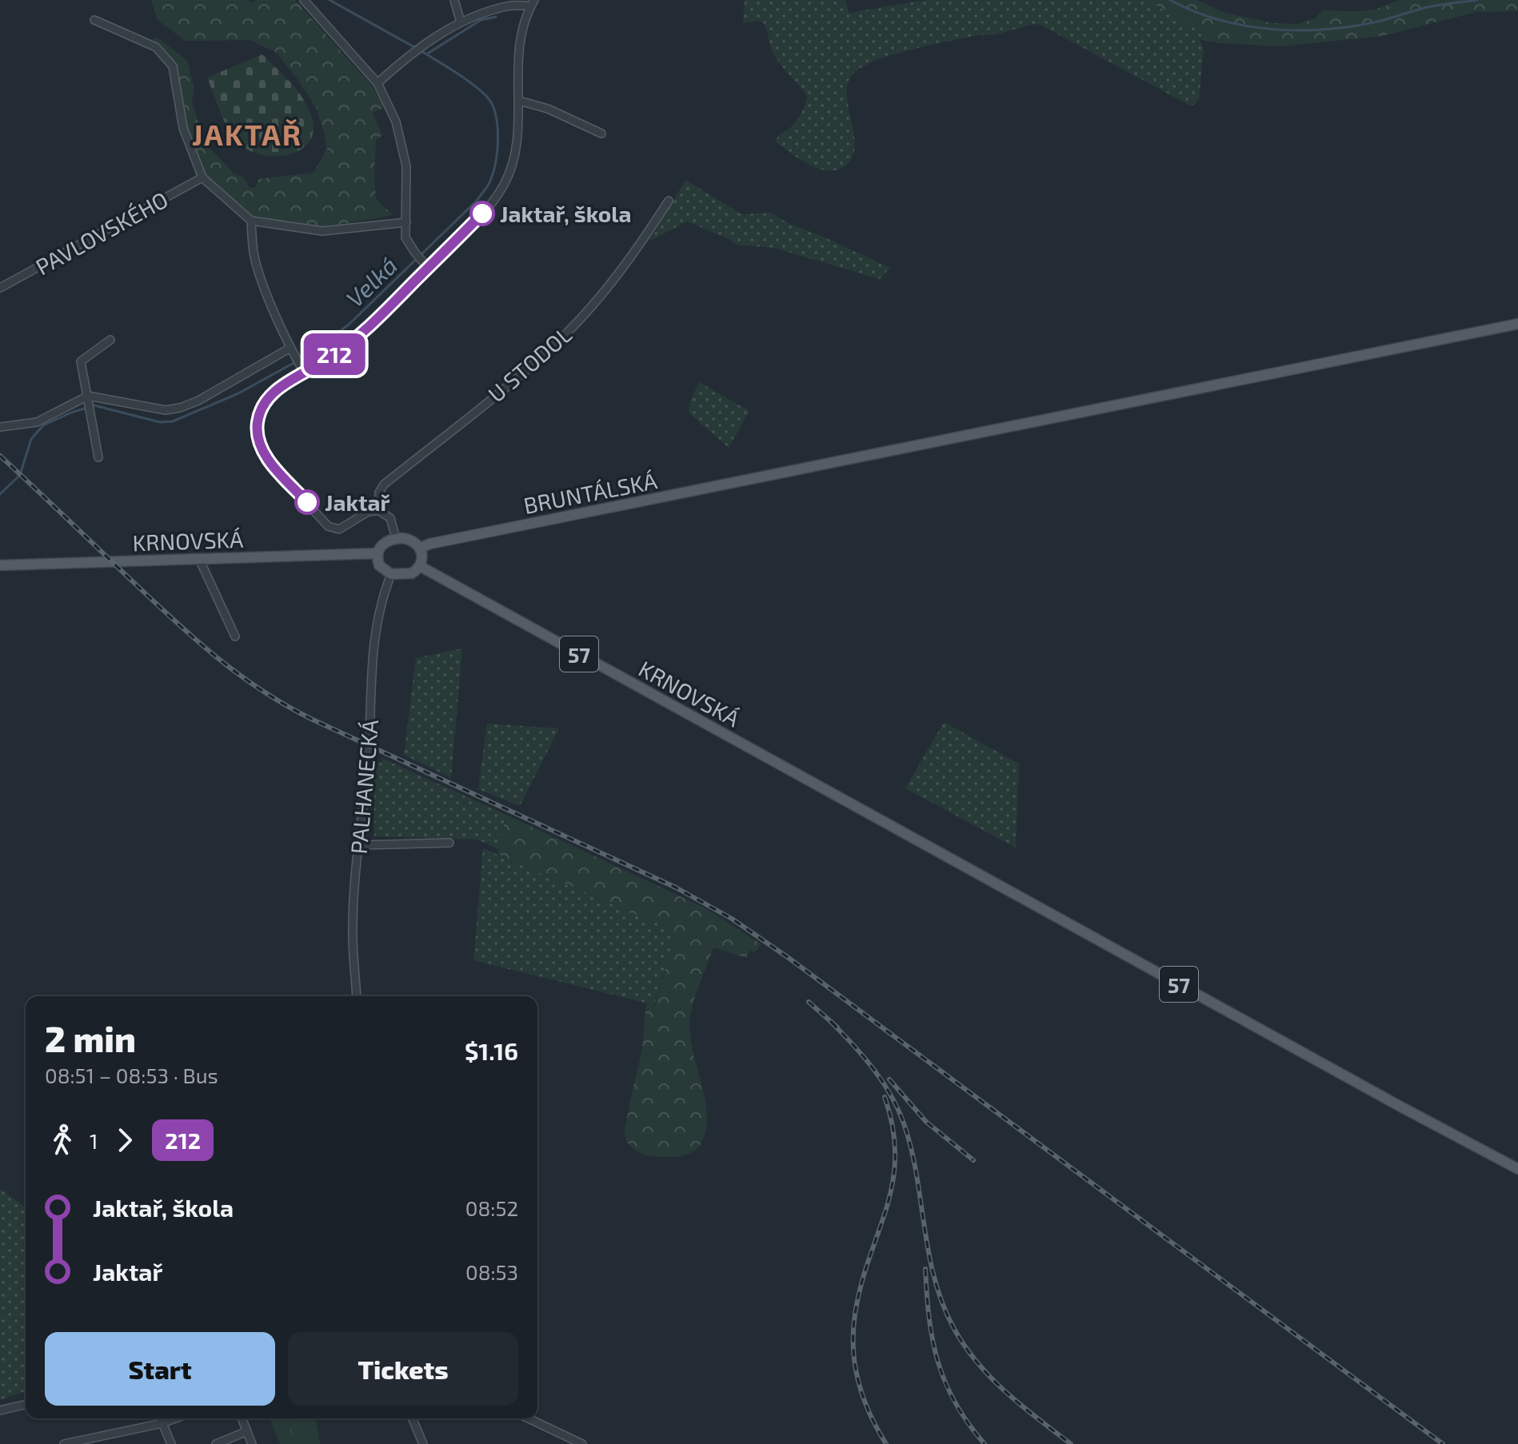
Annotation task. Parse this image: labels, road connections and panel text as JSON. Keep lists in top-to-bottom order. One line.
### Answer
{"streets":{"main road":["BRUNTÁLSKÁ","KRNOVSKÁ","57"],"street":["PAVLOVSKÉHO","U STODOL","PALHANECKÁ"]},"crossings":[["BRUNTÁLSKÁ","KRNOVSKÁ"],["BRUNTÁLSKÁ","PALHANECKÁ"],["KRNOVSKÁ","PALHANECKÁ"]],"districts":["JAKTAŘ"],"water":["Velká"],"places":["Jaktař, škola","Jaktař"],"lines":["bus line 212"],"page":{"on_map":"212","heading":["2 min","08:51 – 08:53 · Bus","$1.16"],"legs":["1","212"],"list":[{"name":"Jaktař, škola","value":"08:52"},{"name":"Jaktař","value":"08:53"}],"buttons":["Start","Tickets"]}}
